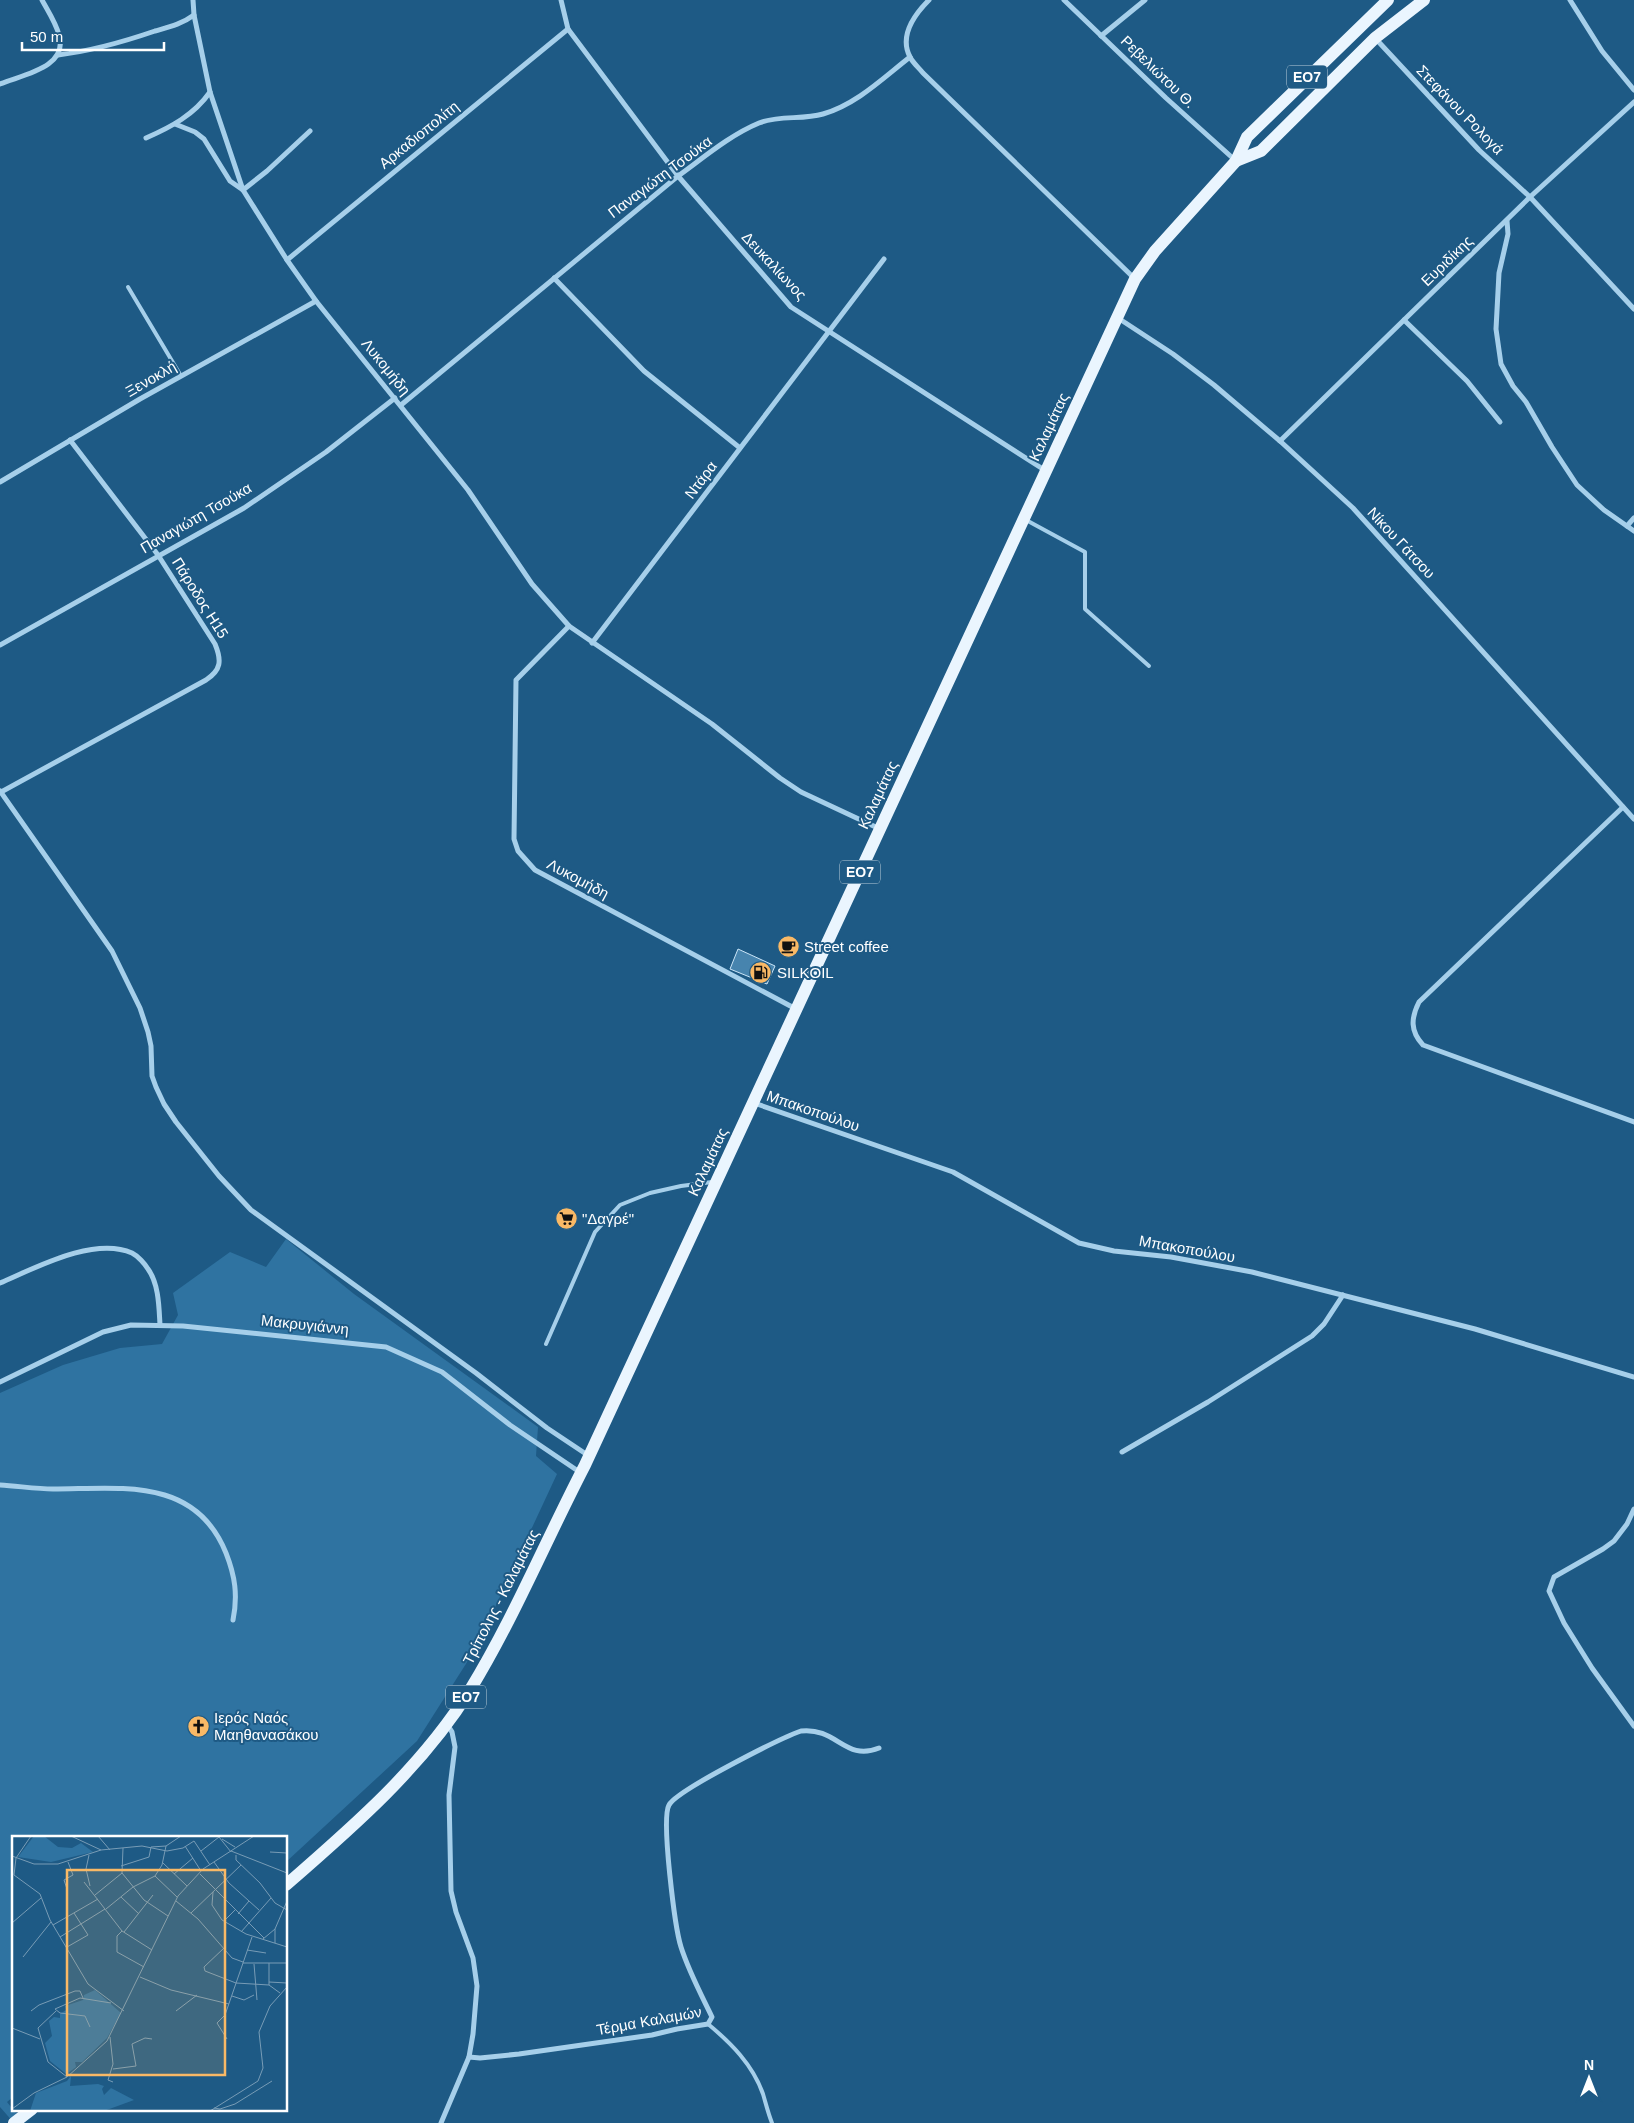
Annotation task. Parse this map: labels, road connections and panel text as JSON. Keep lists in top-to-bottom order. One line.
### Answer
{"streets":{"main road":["ΕΟ7","Καλαμάτας","Τρίπολης - Καλαμάτας"],"street":["Ρεβελιώτου Θ.","Στεφάνου Ρολογά","Αρκαδιοπολίτη","Παναγιώτη Τσούκα","Ευριδίκης","Δευκαλίωνος","Λυκομήδη","Ξενοκλή","Ντάρα","Νίκου Γάτσου","Πάροδος Η15","Μπακοπούλου","Μακρυγιάννη","Τέρμα Καλαμών"]},"crossings":[["Ρεβελιώτου Θ.","Καλαμάτας"],["Στεφάνου Ρολογά","Ευριδίκης"],["Στεφάνου Ρολογά","Καλαμάτας"],["Αρκαδιοπολίτη","Δευκαλίωνος"],["Αρκαδιοπολίτη","Λυκομήδη"],["Παναγιώτη Τσούκα","Δευκαλίωνος"],["Παναγιώτη Τσούκα","Λυκομήδη"],["Παναγιώτη Τσούκα","Πάροδος Η15"],["Ευριδίκης","Νίκου Γάτσου"],["Δευκαλίωνος","Καλαμάτας"],["Δευκαλίωνος","Ντάρα"],["Λυκομήδη","Ξενοκλή"],["Λυκομήδη","Καλαμάτας"],["Λυκομήδη","Ντάρα"],["Ξενοκλή","Πάροδος Η15"],["Καλαμάτας","Νίκου Γάτσου"],["Καλαμάτας","Μπακοπούλου"],["Καλαμάτας","Μακρυγιάννη"],["Καλαμάτας","Τρίπολης - Καλαμάτας"],["Μακρυγιάννη","Τρίπολης - Καλαμάτας"]],"places":{"cafe":["Street coffee"],"fuel station":["SILKOIL"],"supermarket":["\"Δαγρέ\""],"church":["Ιερός Ναός Μαηθανασάκου"]},"scale_bar":"50 m","north":"top"}
